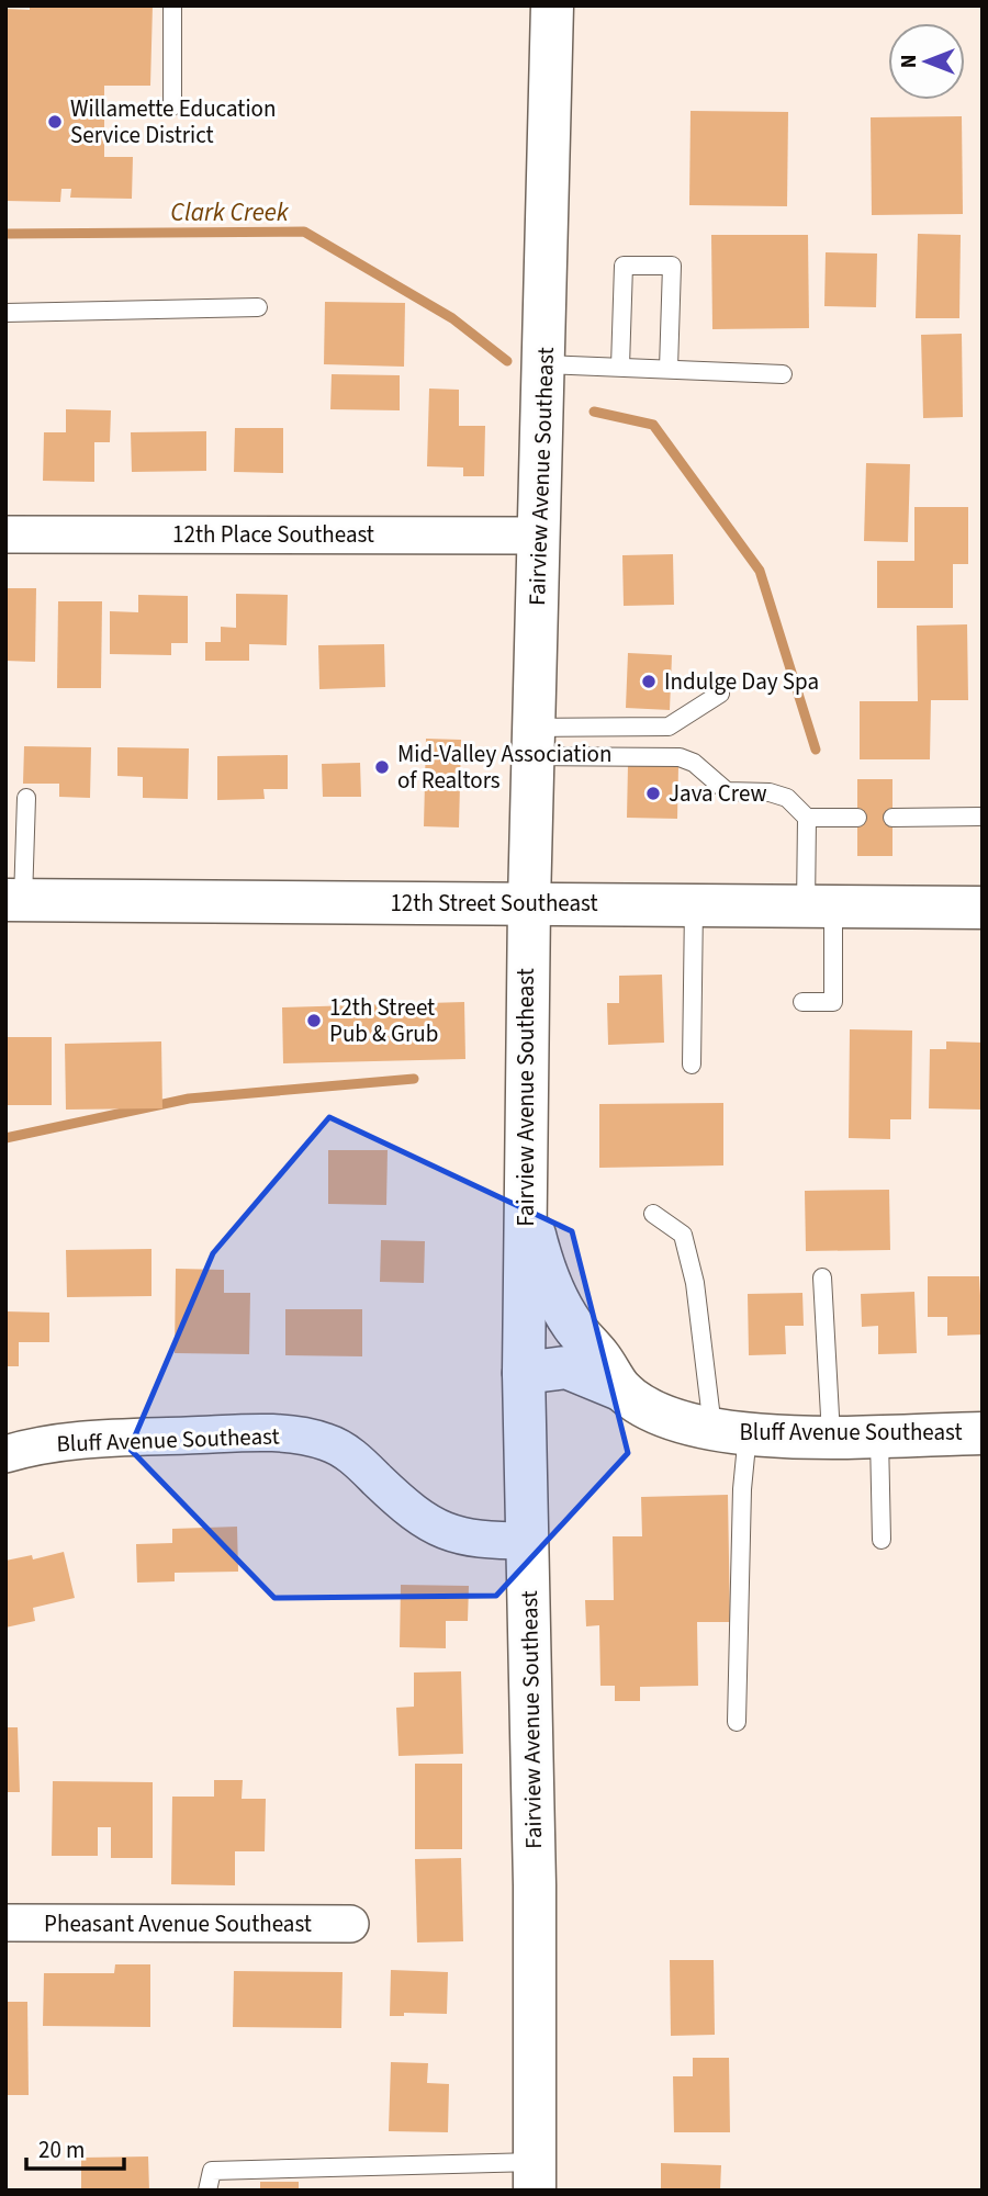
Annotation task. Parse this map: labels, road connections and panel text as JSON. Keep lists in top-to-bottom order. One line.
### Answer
{"streets":{"main road":["Fairview Avenue Southeast","12th Street Southeast","Bluff Avenue Southeast"],"street":["12th Place Southeast","Pheasant Avenue Southeast"]},"crossings":[["Fairview Avenue Southeast","12th Place Southeast"],["Fairview Avenue Southeast","12th Street Southeast"],["Fairview Avenue Southeast","Bluff Avenue Southeast"]],"water":["Clark Creek"],"places":["Willamette Education Service District","Indulge Day Spa","Mid-Valley Association of Realtors","Java Crew","12th Street Pub & Grub"],"scale_bar":"20 m","north":"left"}
